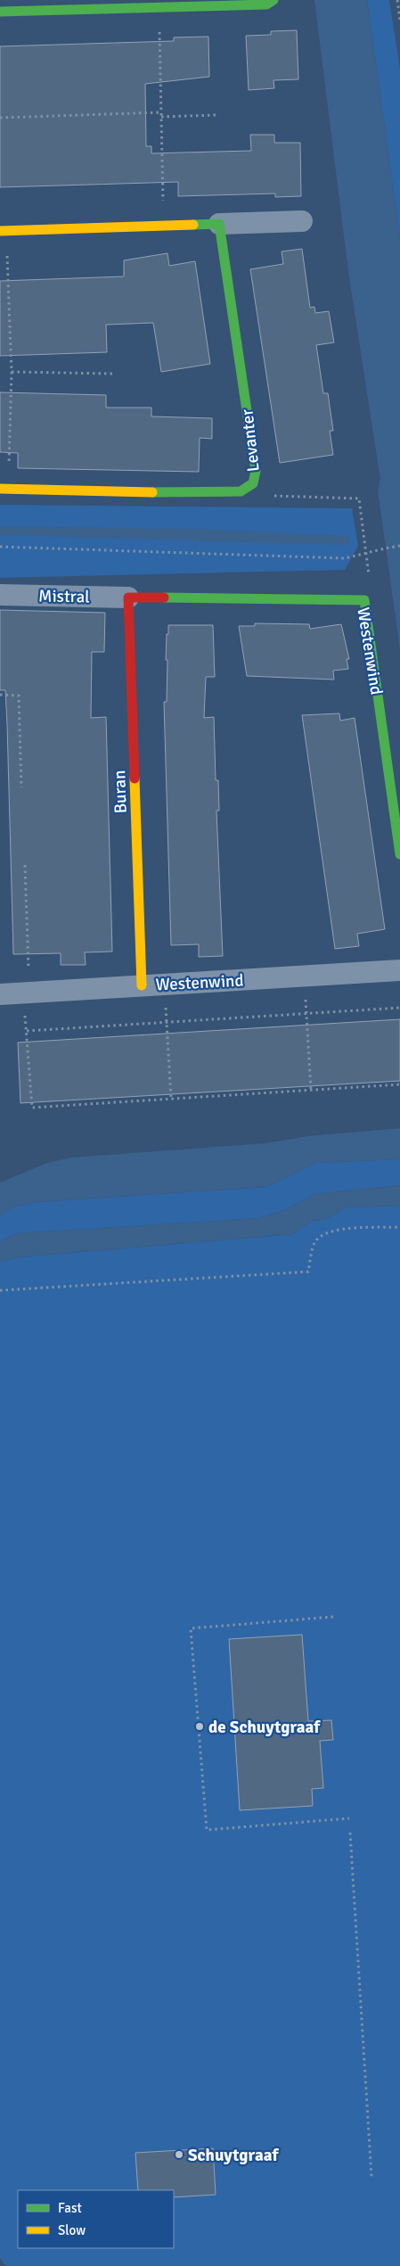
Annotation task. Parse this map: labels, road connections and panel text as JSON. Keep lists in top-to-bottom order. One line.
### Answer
{"streets":{"street":["Levanter","Mistral","Westenwind","Buran"]},"crossings":[["Mistral","Westenwind"],["Mistral","Buran"],["Westenwind","Buran"]],"places":["de Schuytgraaf","Schuytgraaf"],"legend":["Fast","Slow"]}
